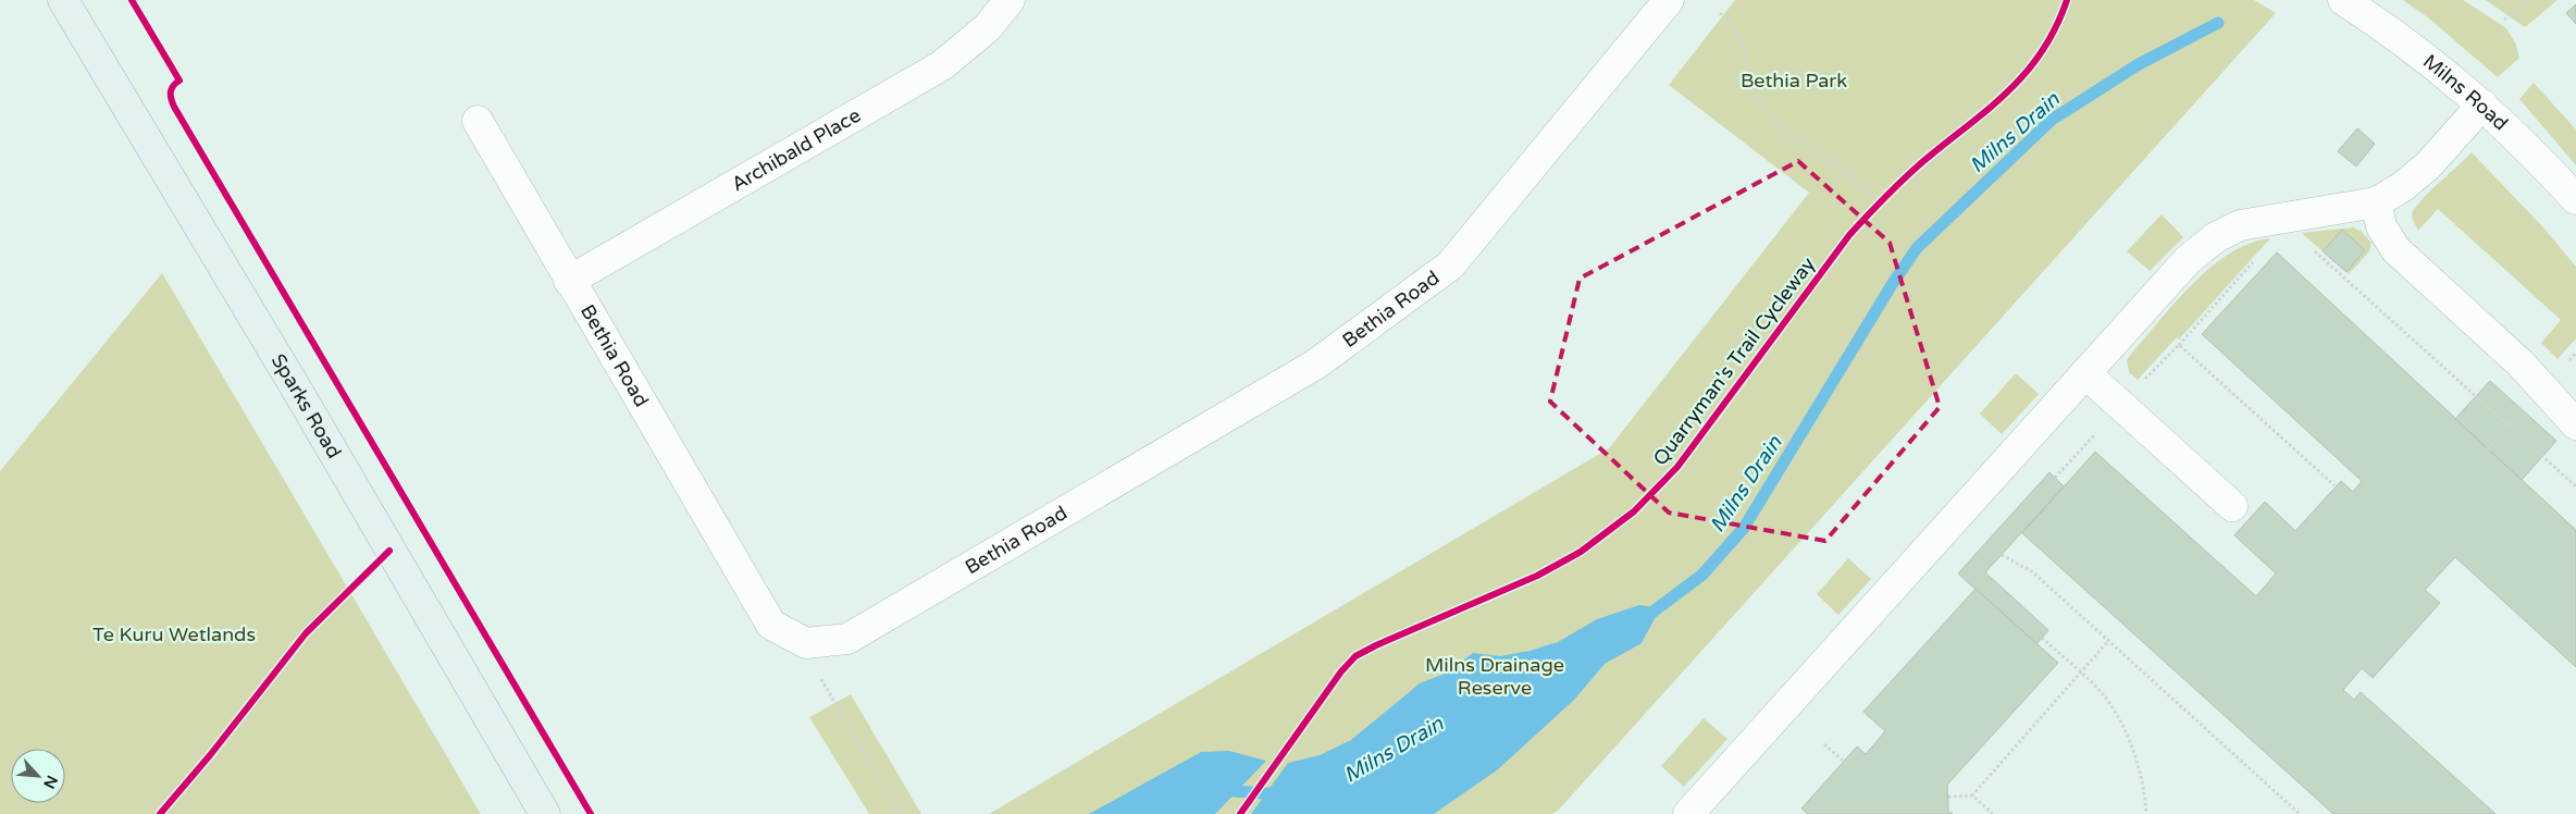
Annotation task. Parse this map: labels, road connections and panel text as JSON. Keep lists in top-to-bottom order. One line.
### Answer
{"streets":{"main road":["Sparks Road"],"street":["Milns Road","Archibald Place","Bethia Road"],"cycle path":["Quarryman's Trail Cycleway"]},"crossings":[["Archibald Place","Bethia Road"]],"water":["Milns Drain"],"parks":["Bethia Park","Te Kuru Wetlands","Milns Drainage Reserve"],"north":"bottom right"}
